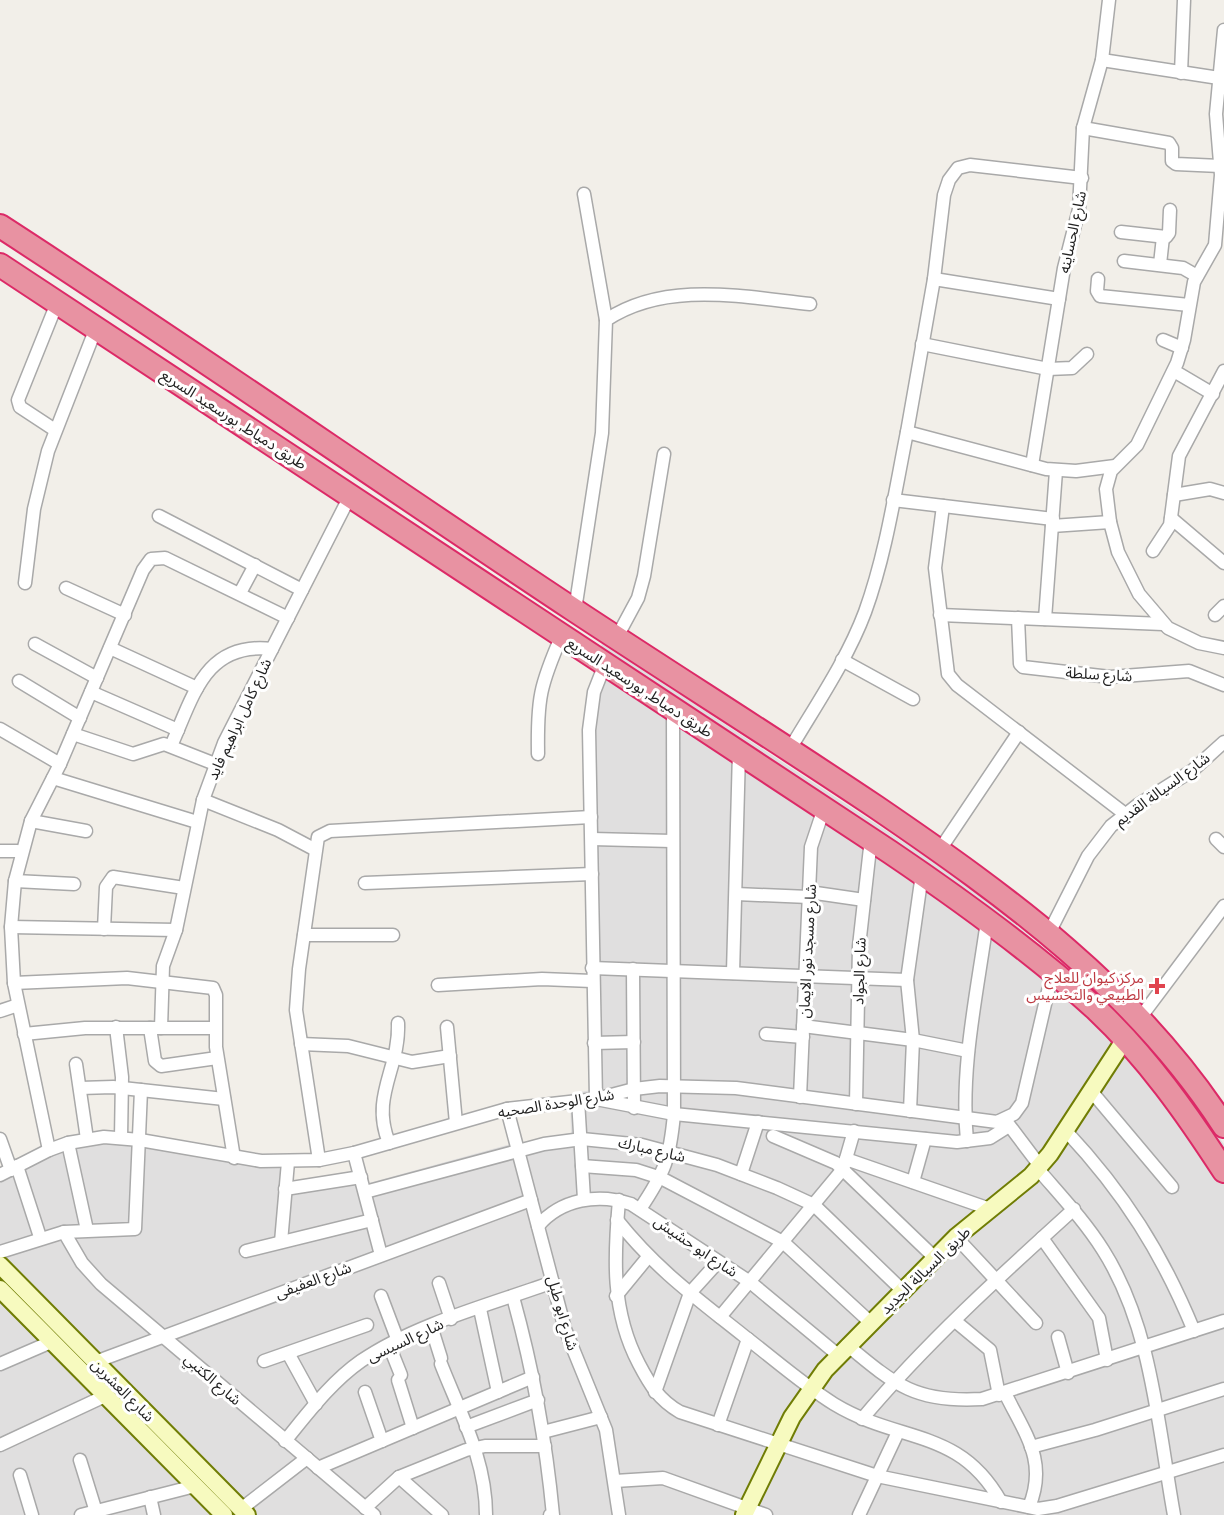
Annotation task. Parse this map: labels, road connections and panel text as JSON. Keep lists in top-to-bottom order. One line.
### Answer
{"streets":{"highway":["طريق دمياط, بورسعيد السريع"],"main road":["طريق السيالة الجديد","شارع العشرين"],"street":["شارع الحساينه","شارع سلطة","شارع كامل ابراهيم فايد","شارع السيالة القديم","شارع مسجد نور الايمان","شارع الجواد","شارع الوحدة الصحيه","شارع مبارك","شارع ابو حشيش","شارع العفيفى","شارع ابو طبل","شارع السيسى","شارع الكتبي"]},"crossings":[["طريق دمياط, بورسعيد السريع","شارع كامل ابراهيم فايد"],["طريق دمياط, بورسعيد السريع","شارع السيالة القديم"],["طريق دمياط, بورسعيد السريع","شارع مسجد نور الايمان"],["طريق دمياط, بورسعيد السريع","شارع الجواد"],["طريق دمياط, بورسعيد السريع","طريق السيالة الجديد"],["شارع مسجد نور الايمان","شارع الوحدة الصحيه"],["شارع الجواد","شارع الوحدة الصحيه"],["شارع الوحدة الصحيه","شارع ابو طبل"],["شارع مبارك","طريق السيالة الجديد"],["شارع مبارك","شارع ابو طبل"],["شارع ابو حشيش","طريق السيالة الجديد"],["شارع ابو حشيش","شارع ابو طبل"],["شارع العفيفى","شارع ابو طبل"],["شارع العفيفى","شارع الكتبي"],["شارع العفيفى","شارع العشرين"],["شارع ابو طبل","شارع السيسى"],["شارع السيسى","شارع الكتبي"]],"places":{"health":["مركز كيوان للعلاج الطبيعي والتخسيس"]}}
